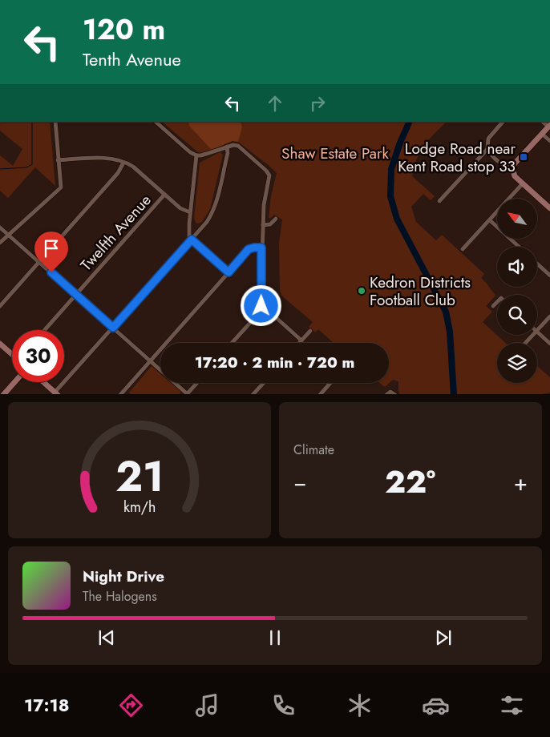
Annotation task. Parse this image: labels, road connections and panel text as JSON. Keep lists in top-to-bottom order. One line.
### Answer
{"streets":{"street":["Twelfth Avenue"]},"parks":["Shaw Estate Park"],"places":{"transit":["Lodge Road near Kent Road stop 33"],"other":["Kedron Districts Football Club"]},"north":"top left","page":{"turn":["120 m","Tenth Avenue"],"limit":"30","trip":"17:20 · 2 min · 720 m","tile":"Climate","heat":["−","22°","+"],"song":["Night Drive","The Halogens"],"tabs":"17:18","gauge":["21","km/h"]}}
